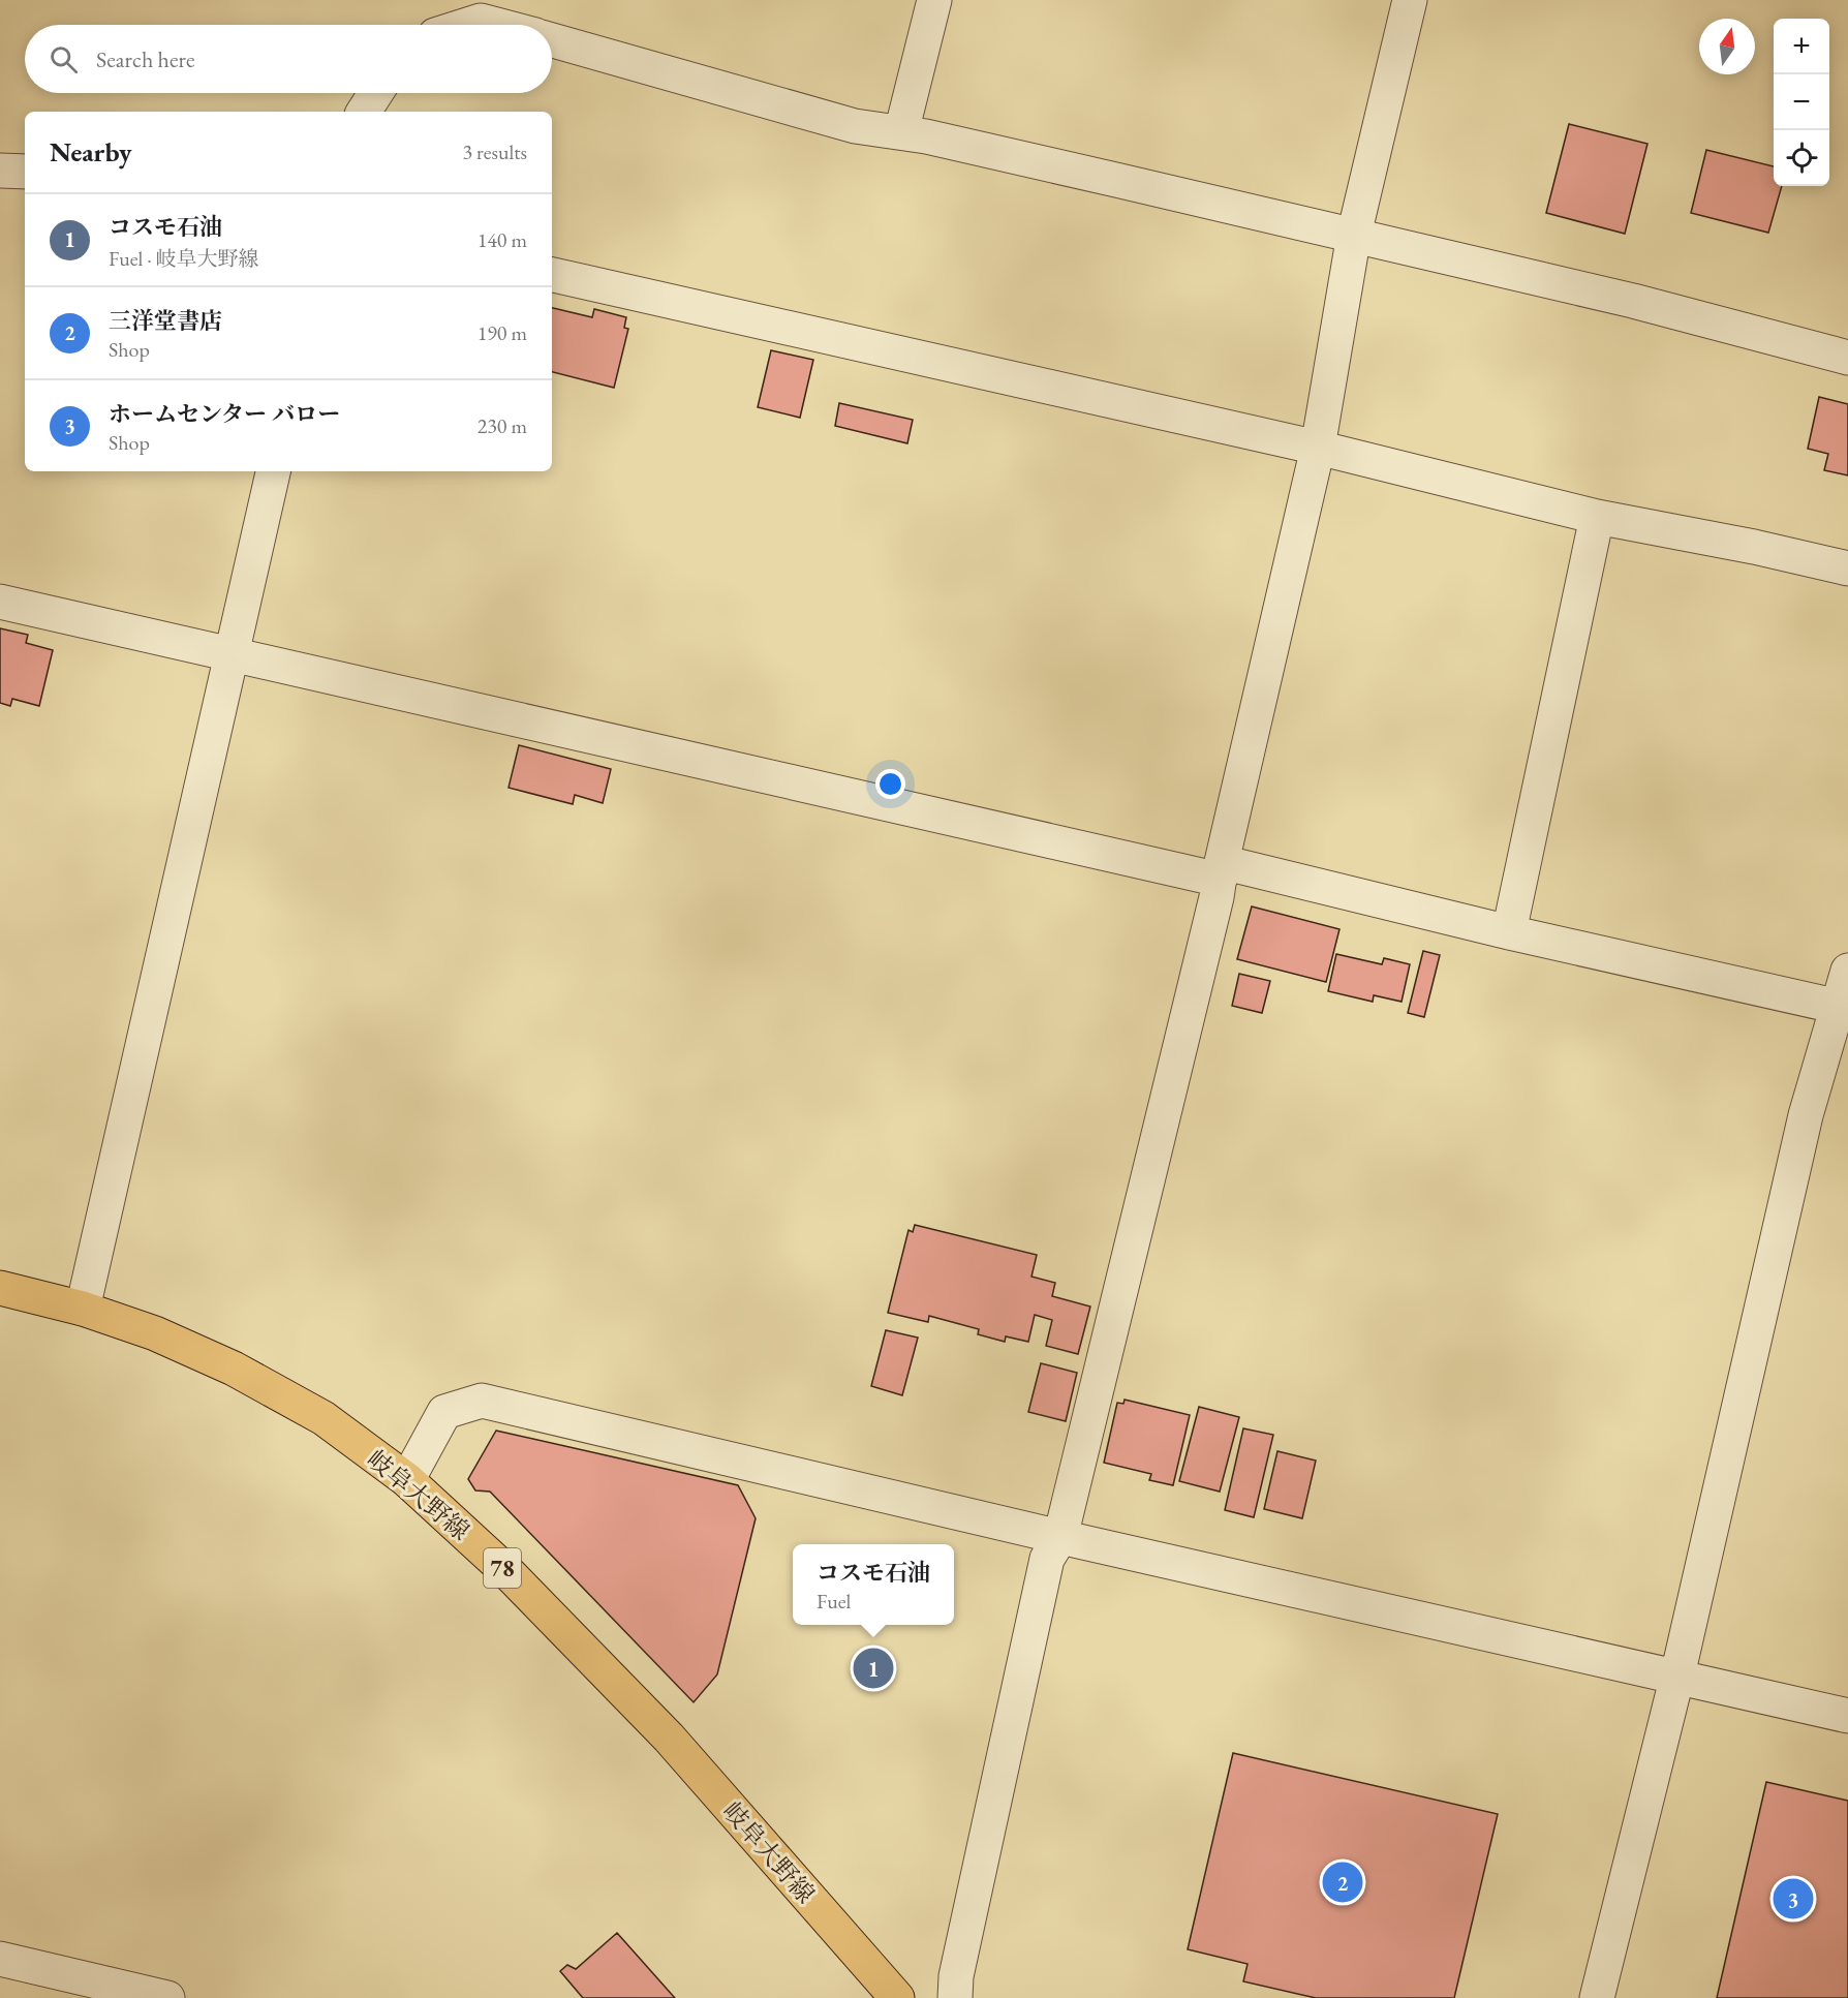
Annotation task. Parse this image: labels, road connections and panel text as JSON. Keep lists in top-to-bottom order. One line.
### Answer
{"streets":{"main road":["岐阜大野線","78"]},"north":"top","page":{"map_buttons":["+","−"],"search":"Search here","heading":["Nearby","3 results"],"list":[{"mark":"1","name":"コスモ石油","note":"Fuel · 岐阜大野線","value":"140 m"},{"mark":"2","name":"三洋堂書店","note":"Shop","value":"190 m"},{"mark":"3","name":"ホームセンター バロー","note":"Shop","value":"230 m"}],"popup":["コスモ石油","Fuel"],"pins":["1","2","3"]}}
